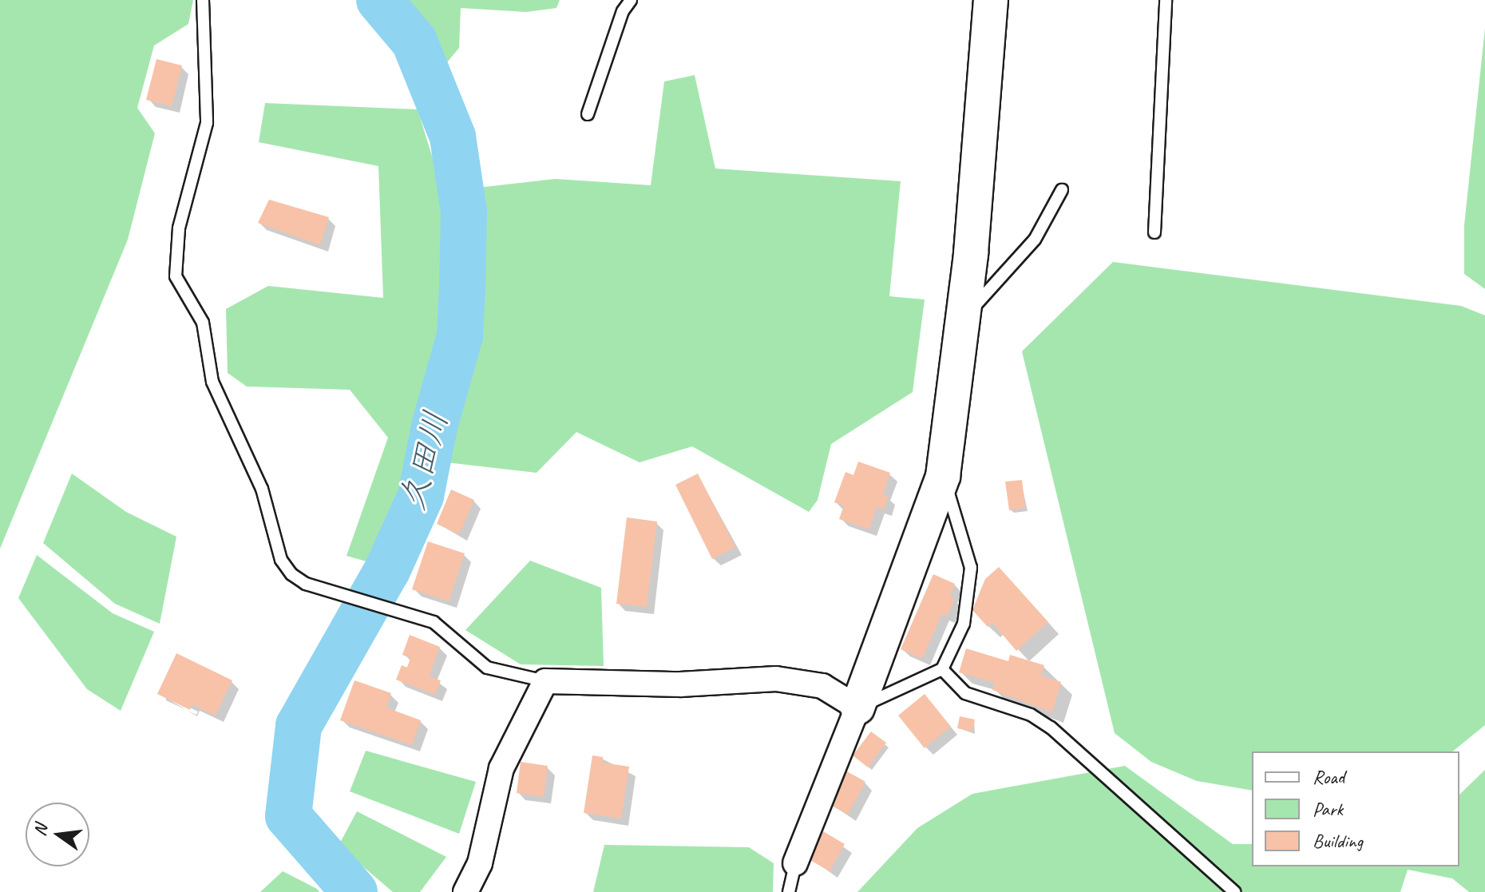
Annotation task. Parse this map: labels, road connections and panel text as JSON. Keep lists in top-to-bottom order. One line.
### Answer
{"water":["久田川"],"legend":["Road","Park","Building"],"north":"left"}
